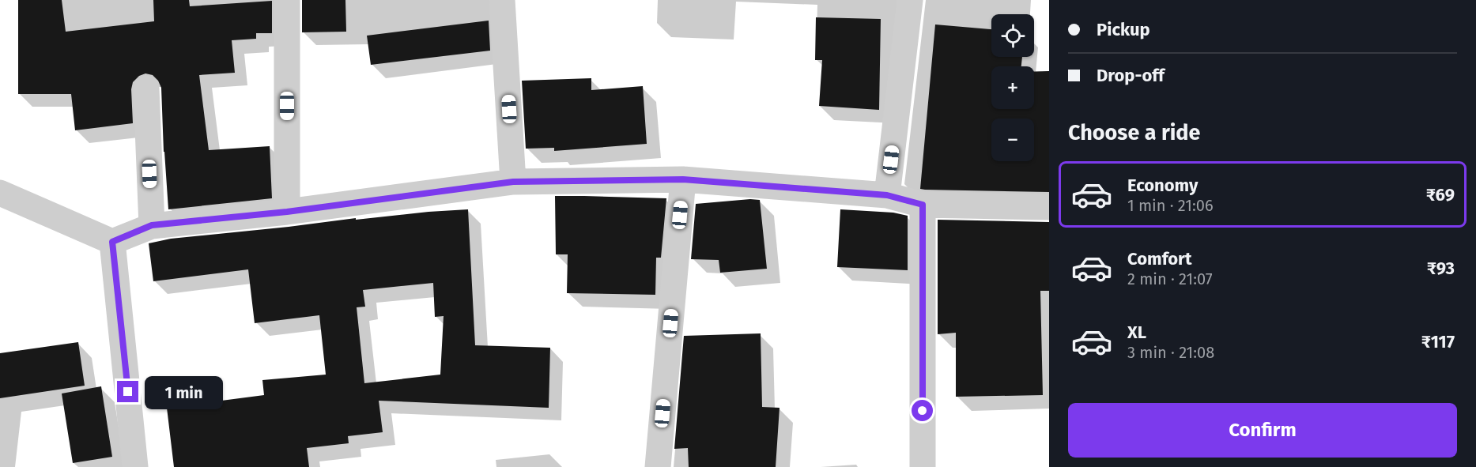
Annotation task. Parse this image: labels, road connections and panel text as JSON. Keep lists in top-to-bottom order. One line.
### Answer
{"page":{"banner":["Pickup","Drop-off"],"map_buttons":["+","−"],"heading":"Choose a ride","list":[{"name":"Economy","note":"1 min · 21:06","value":"₹69"},{"name":"Comfort","note":"2 min · 21:07","value":"₹93"},{"name":"XL","note":"3 min · 21:08","value":"₹117"}],"bubble":"1 min","buttons":"Confirm"}}
